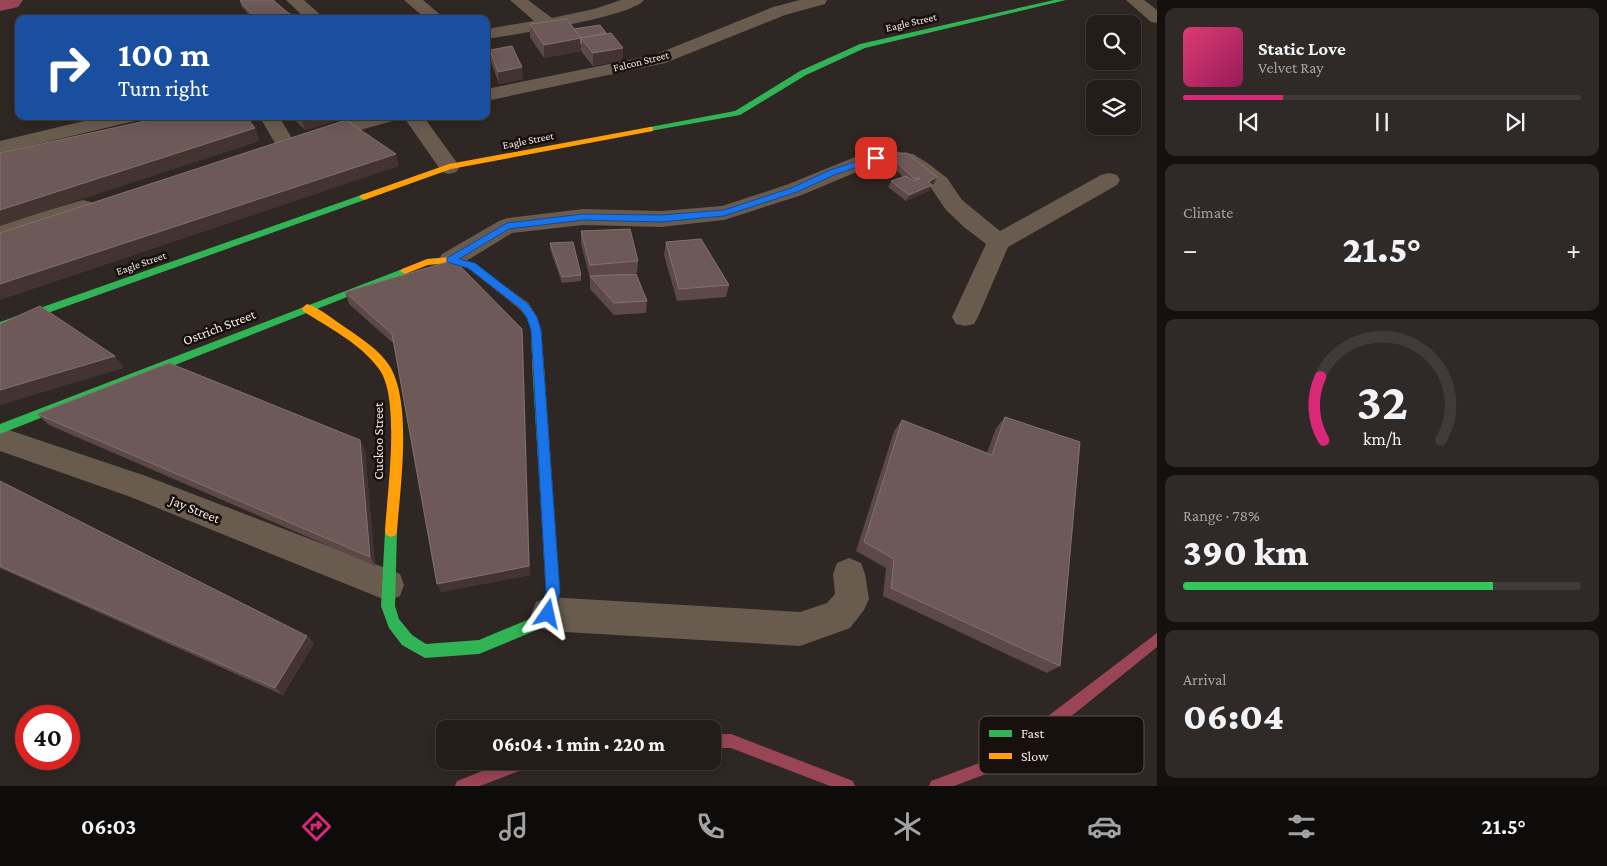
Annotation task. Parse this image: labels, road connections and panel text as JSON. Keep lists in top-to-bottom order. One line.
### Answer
{"streets":{"street":["Eagle Street","Falcon Street","Ostrich Street","Cuckoo Street","Jay Street"]},"crossings":[["Ostrich Street","Cuckoo Street"],["Cuckoo Street","Jay Street"]],"legend":["Fast","Slow"],"page":{"turn":["100 m","Turn right"],"song":["Static Love","Velvet Ray"],"tile":["Climate",["Range · 78%","390 km"],["Arrival","06:04"]],"heat":["−","21.5°","+"],"limit":"40","trip":"06:04 · 1 min · 220 m","tabs":["06:03","21.5°"],"gauge":["32","km/h"]}}
